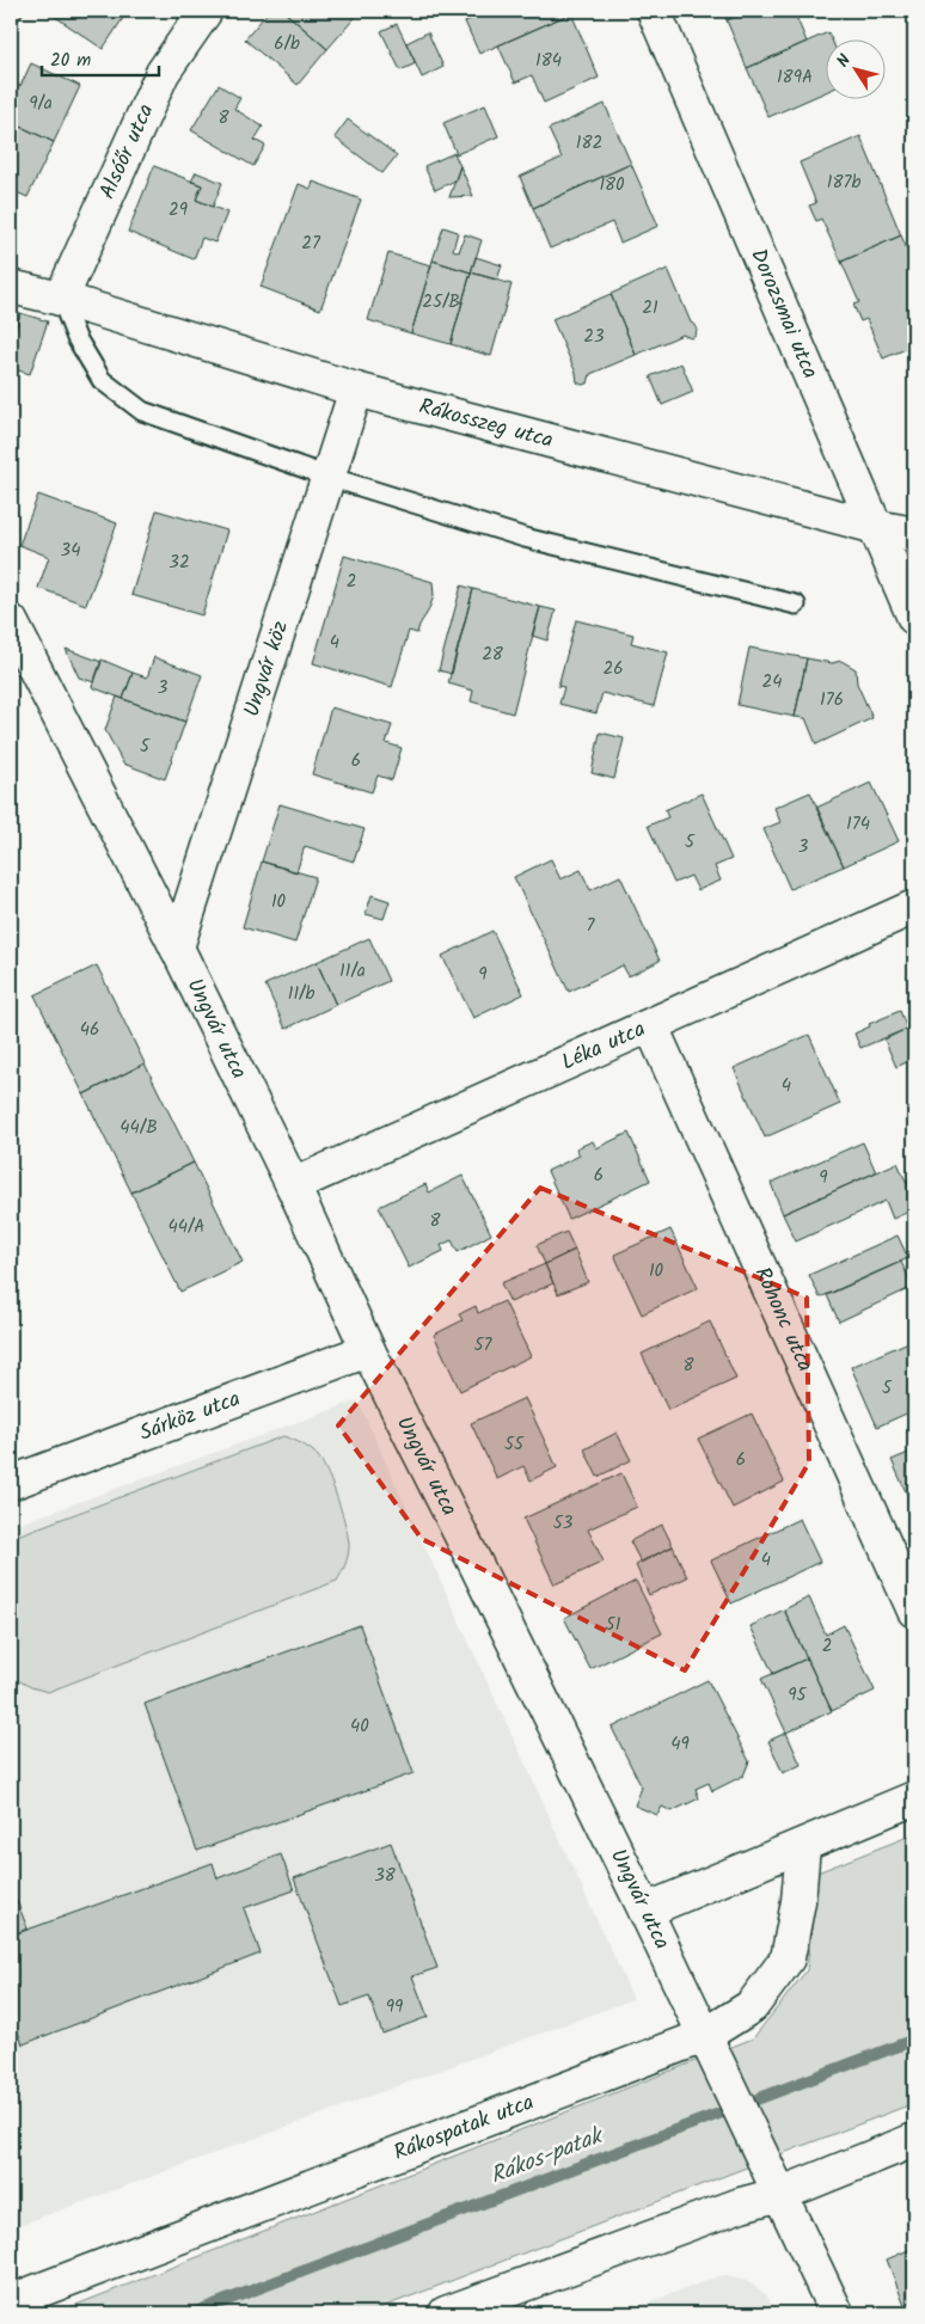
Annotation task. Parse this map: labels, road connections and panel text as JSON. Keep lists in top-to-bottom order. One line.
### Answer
{"streets":{"street":["Alsóőr utca","Dorozsmai utca","Rákosszeg utca","Ungvár köz","Ungvár utca","Léka utca","Rohonc utca","Sárköz utca","Rákospatak utca"]},"crossings":[["Alsóőr utca","Rákosszeg utca"],["Dorozsmai utca","Rákosszeg utca"],["Rákosszeg utca","Ungvár köz"],["Ungvár köz","Ungvár utca"],["Ungvár utca","Léka utca"],["Ungvár utca","Sárköz utca"],["Ungvár utca","Rákospatak utca"],["Léka utca","Rohonc utca"]],"water":["Rákos-patak"],"house_numbers":["6/b","184","189A","9/a","8","182","187b","180","29","27","25/B","21","23","34","32","2","4","28","26","24","3","176","5","6","174","5","3","10","7","11/a","9","11/b","46","4","44/B","6","9","8","44/A","10","57","8","5","55","6","53","4","51","2","95","40","49","38","99"],"scale_bar":"20 m","north":"top left"}
